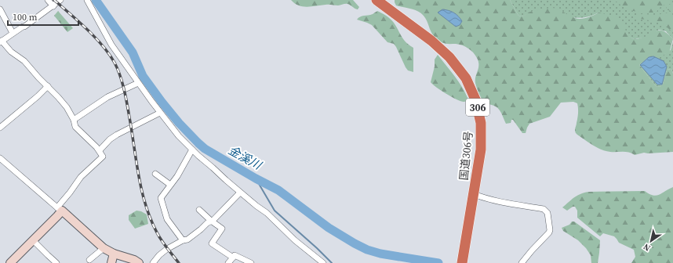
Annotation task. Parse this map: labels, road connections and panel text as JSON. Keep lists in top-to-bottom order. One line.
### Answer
{"streets":{"highway":["306","国道306号"]},"water":["金溪川"],"scale_bar":"100 m","north":"bottom left"}
